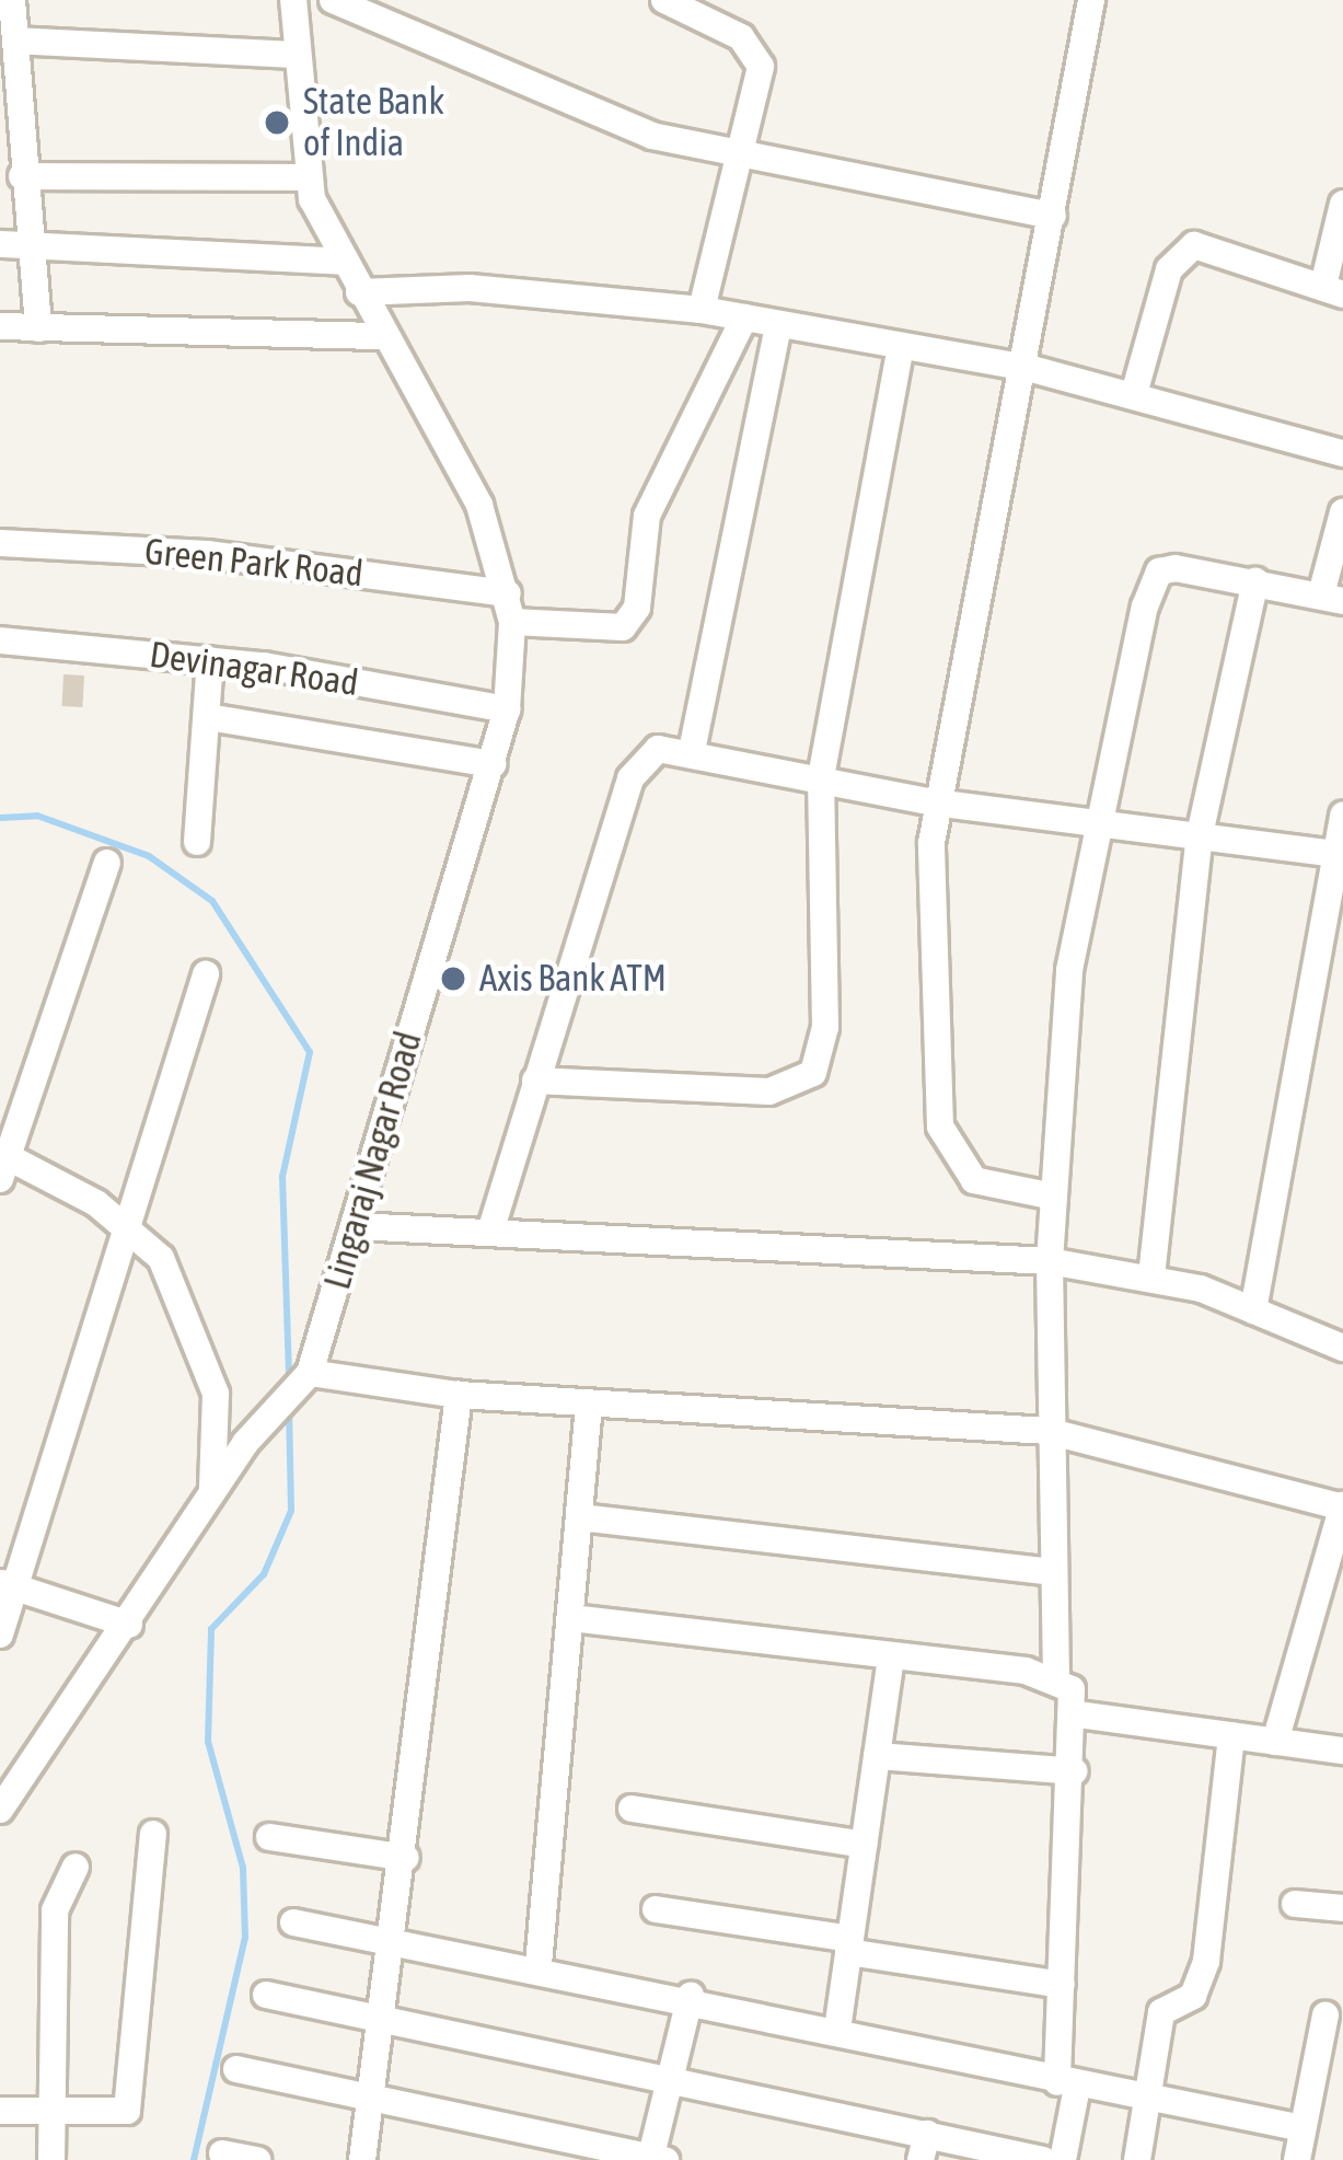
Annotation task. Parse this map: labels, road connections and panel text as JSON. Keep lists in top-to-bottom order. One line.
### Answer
{"streets":{"street":["Green Park Road","Devinagar Road","Lingaraj Nagar Road"]},"crossings":[["Green Park Road","Lingaraj Nagar Road"],["Devinagar Road","Lingaraj Nagar Road"]],"places":["State Bank of India","Axis Bank ATM"]}
